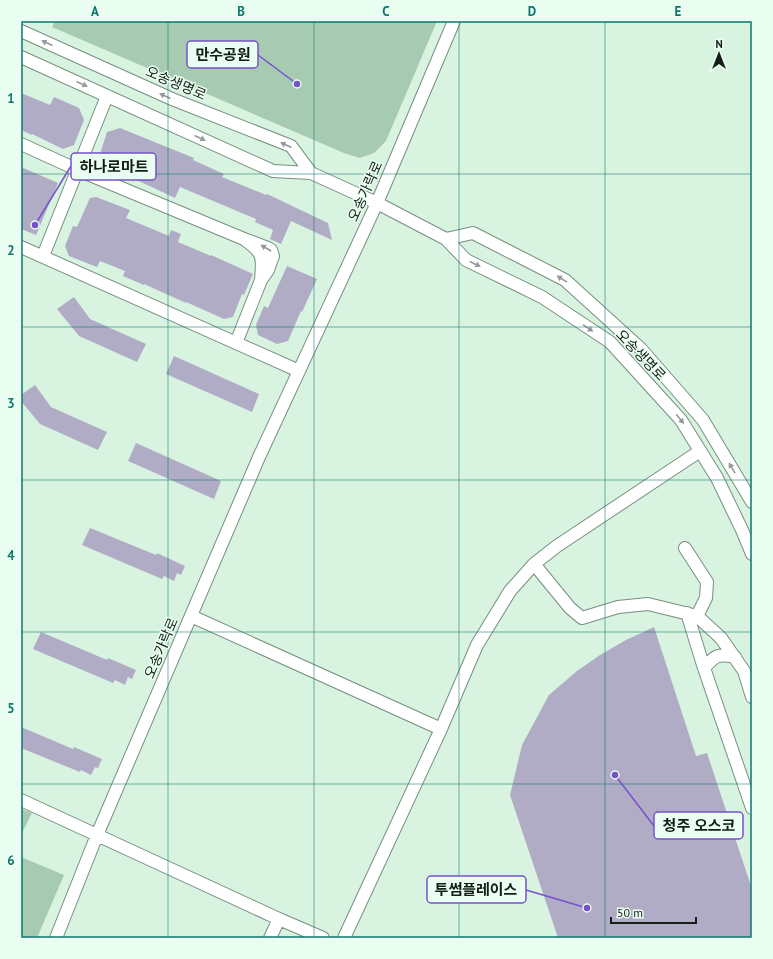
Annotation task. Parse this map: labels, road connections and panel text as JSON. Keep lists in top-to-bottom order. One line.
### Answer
{"streets":{"street":["오송생명로","오송가락로"]},"crossings":[["오송생명로","오송가락로"]],"places":["만수공원","하나로마트","청주 오스코","투썸플레이스"],"scale_bar":"50 m","north":"top","grid":{"columns":["A","B","C","D","E"],"rows":["1","2","3","4","5","6"]}}
